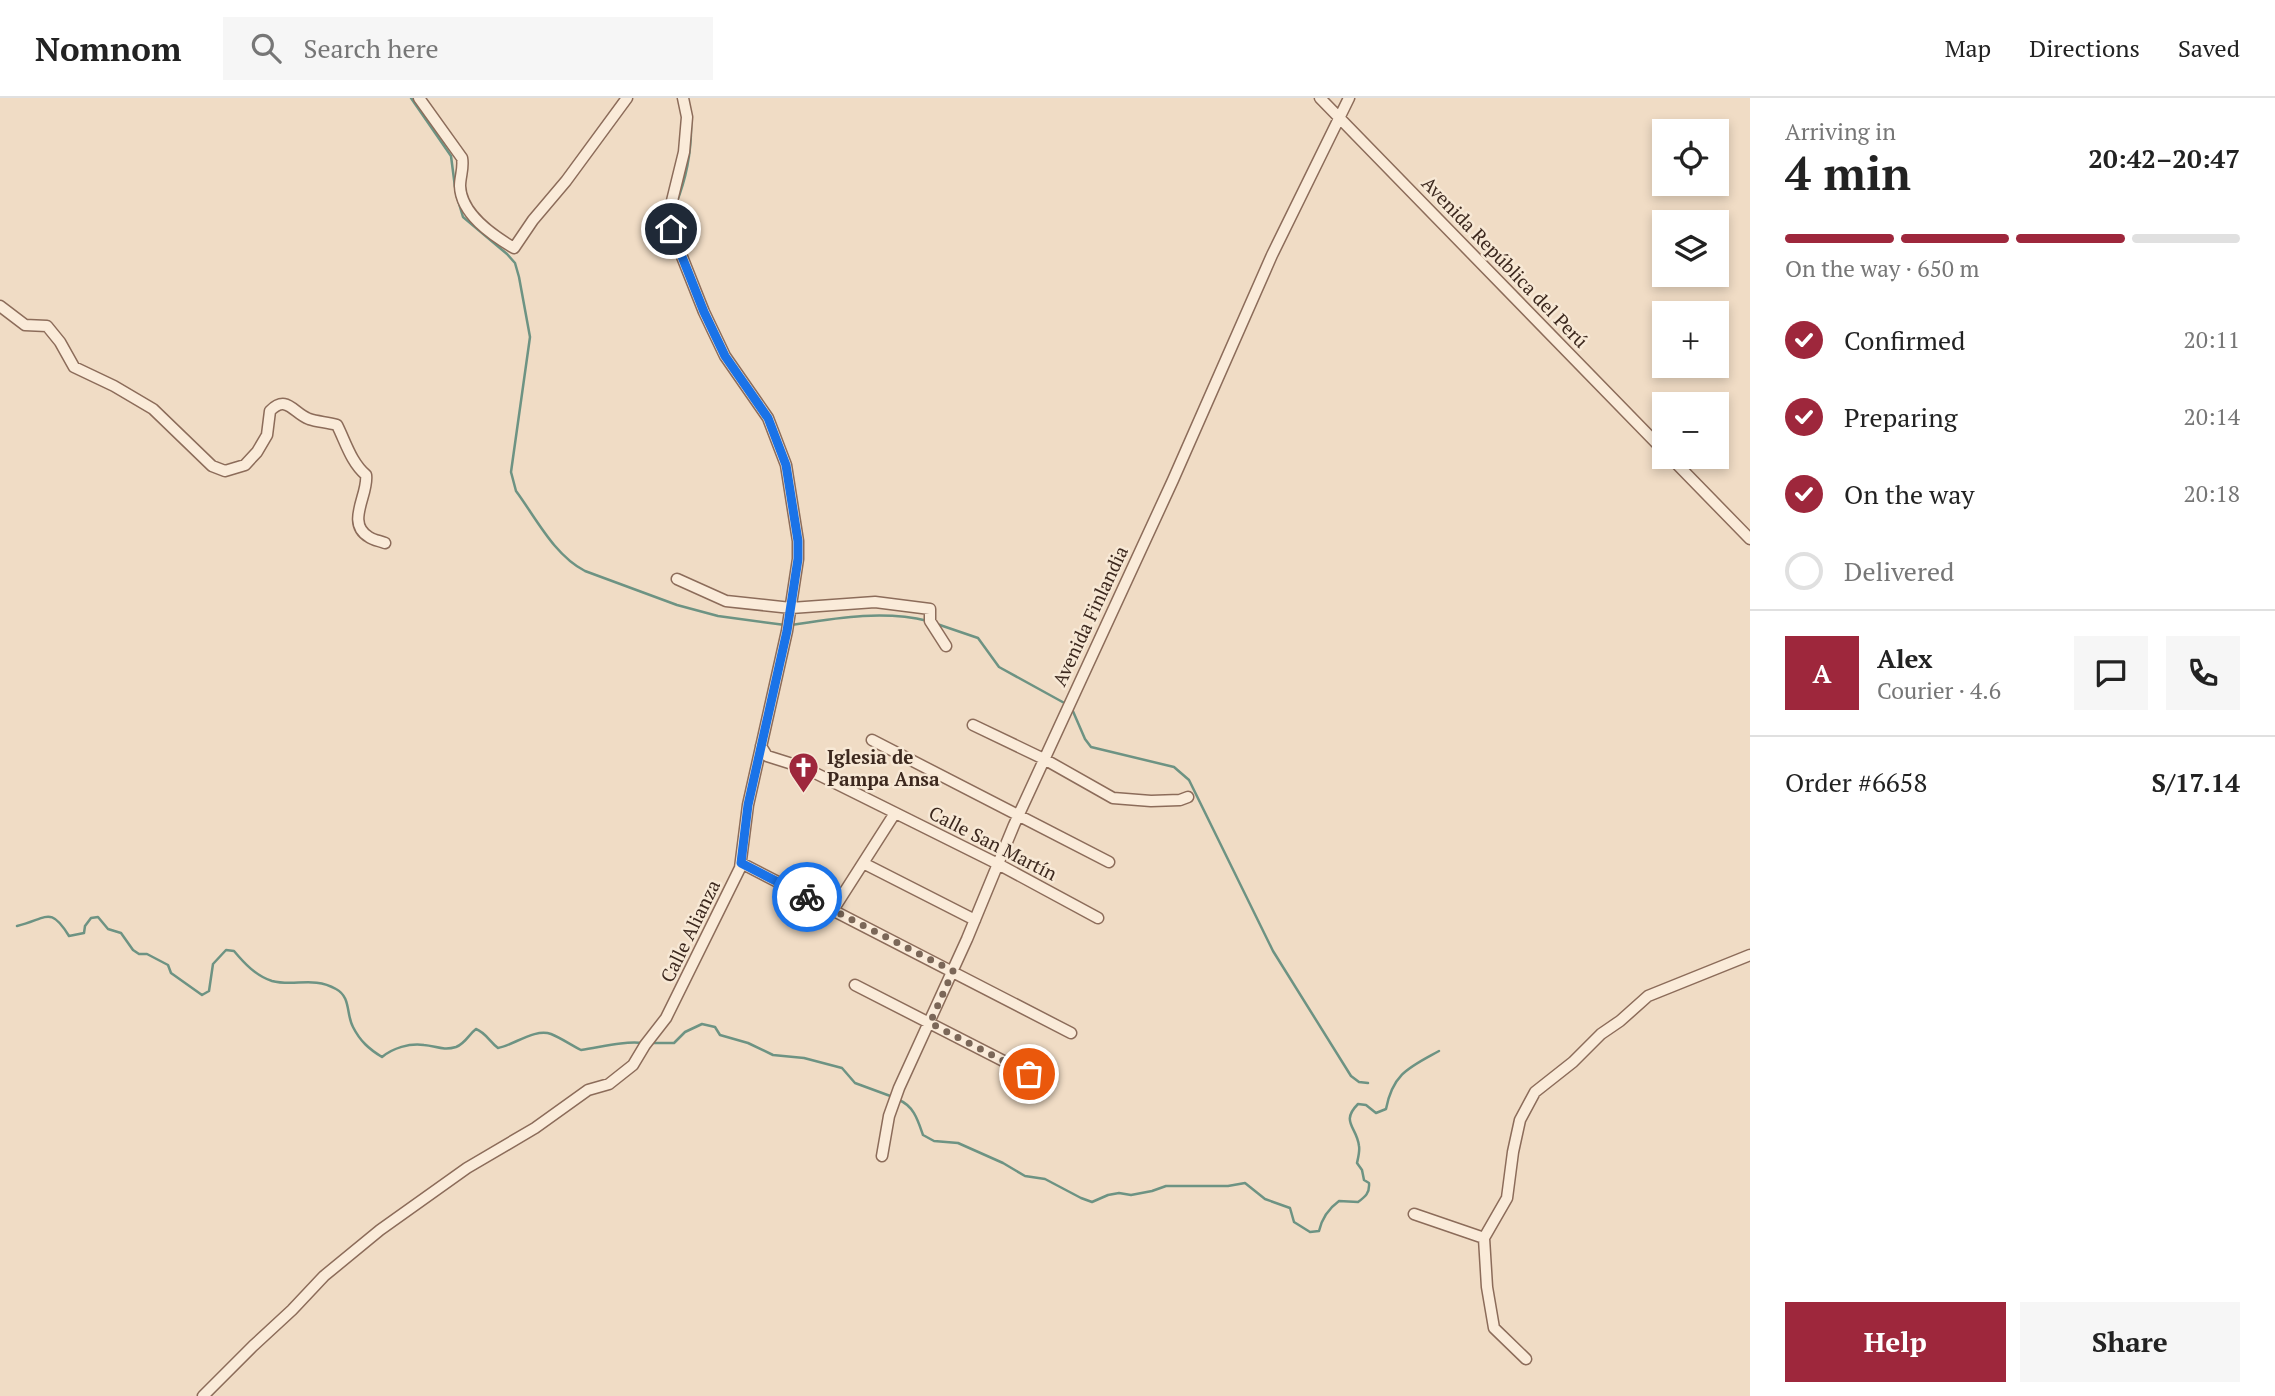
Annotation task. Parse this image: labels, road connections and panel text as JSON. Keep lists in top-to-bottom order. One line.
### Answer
{"streets":{"street":["Avenida República del Perú","Avenida Finlandia","Calle San Martín","Calle Alianza"]},"crossings":[["Avenida República del Perú","Avenida Finlandia"],["Avenida Finlandia","Calle San Martín"],["Calle San Martín","Calle Alianza"]],"places":{"church":["Iglesia de Pampa Ansa"]},"page":{"header":"Nomnom","search":"Search here","nav":["Map","Directions","Saved"],"heading":["4 min","Arriving in","20:42–20:47"],"panel":["Alex","Courier · 4.6","Order #6658","S/17.14"],"map_buttons":["+","−"],"bar":"On the way · 650 m","list":[["Confirmed","20:11"],["Preparing","20:14"],["On the way","20:18"],"Delivered"],"round":"A","buttons":["Help","Share"]}}
